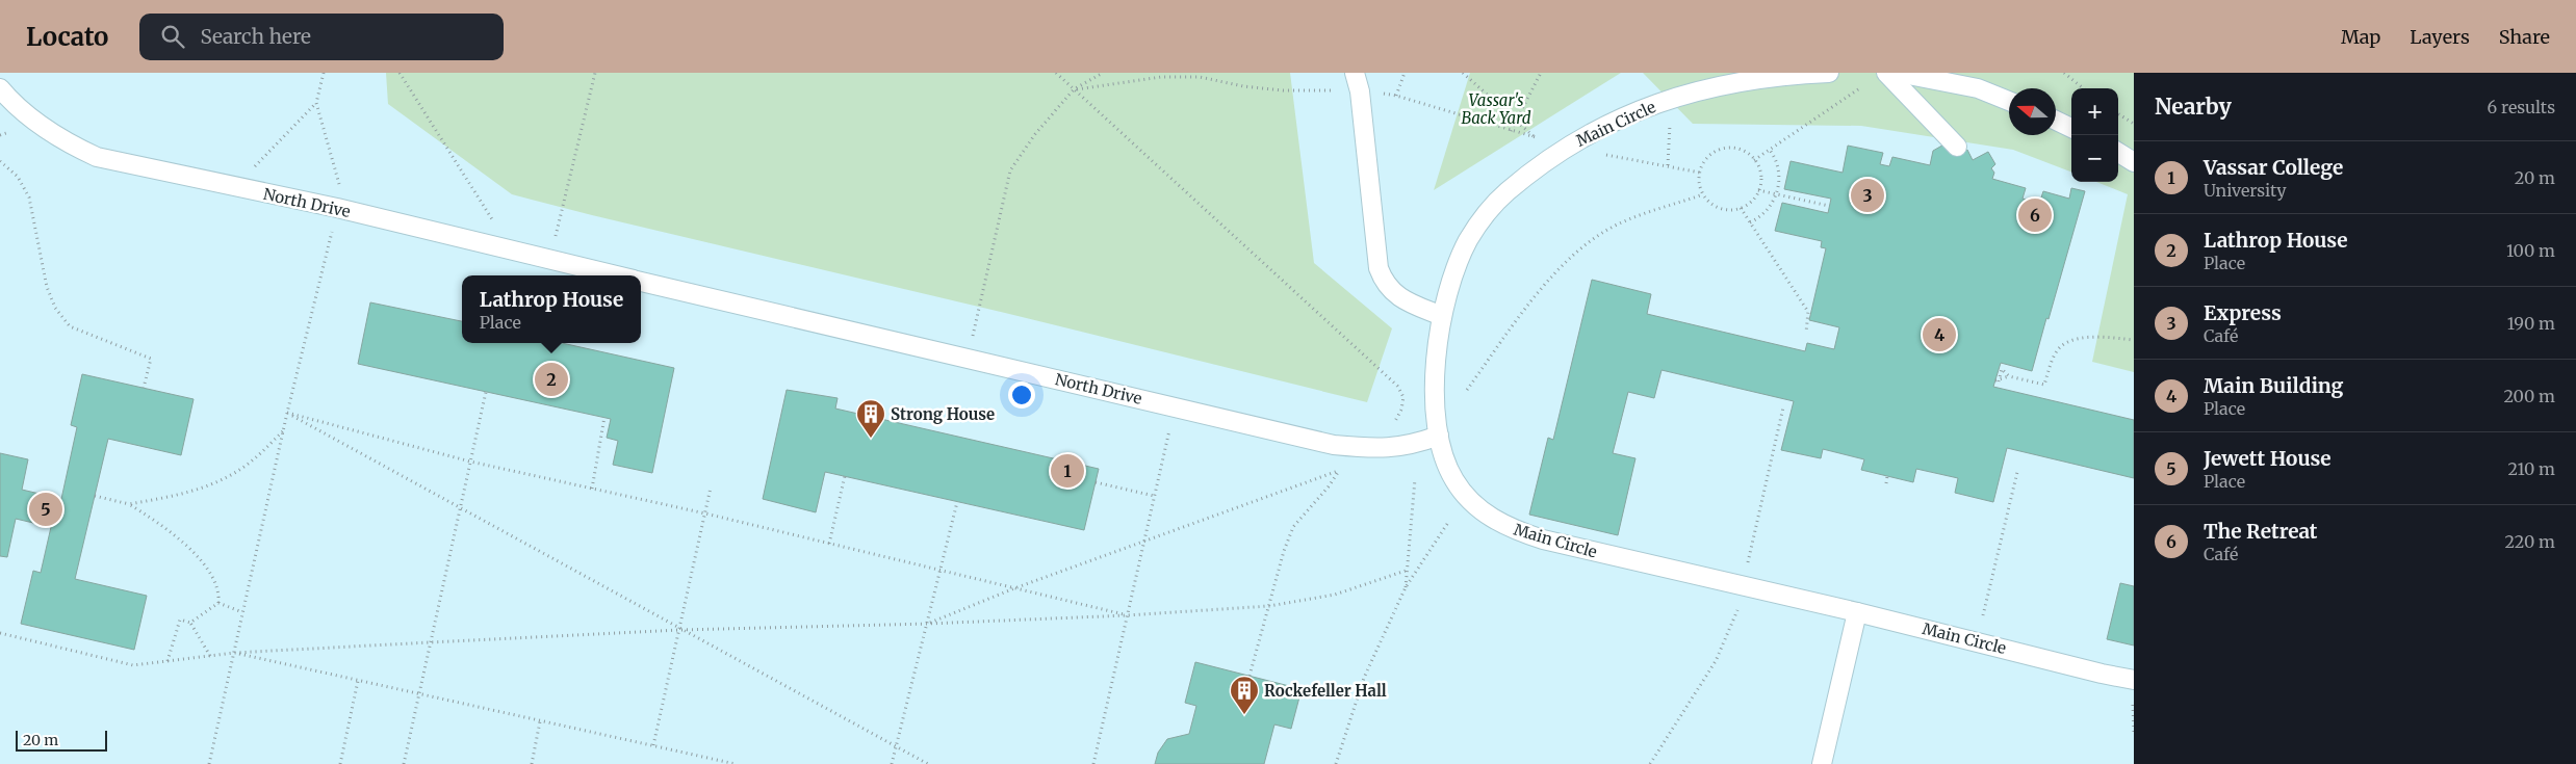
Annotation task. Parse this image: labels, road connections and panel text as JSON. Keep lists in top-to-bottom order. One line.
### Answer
{"streets":{"lane":["Main Circle","North Drive"]},"crossings":[["Main Circle","North Drive"]],"parks":["Vassar's Back Yard"],"places":{"building":["Strong House","Rockefeller Hall"]},"scale_bar":"20 m","north":"left","page":{"header":"Locato","search":"Search here","nav":["Map","Layers","Share"],"heading":["Nearby","6 results"],"map_buttons":["+","−"],"list":[{"mark":"1","name":"Vassar College","note":"University","value":"20 m"},{"mark":"2","name":"Lathrop House","note":"Place","value":"100 m"},{"mark":"3","name":"Express","note":"Café","value":"190 m"},{"mark":"4","name":"Main Building","note":"Place","value":"200 m"},{"mark":"5","name":"Jewett House","note":"Place","value":"210 m"},{"mark":"6","name":"The Retreat","note":"Café","value":"220 m"}],"pins":["3","6","4","2","1","5"],"popup":["Lathrop House","Place"],"scale":"20 m"}}
